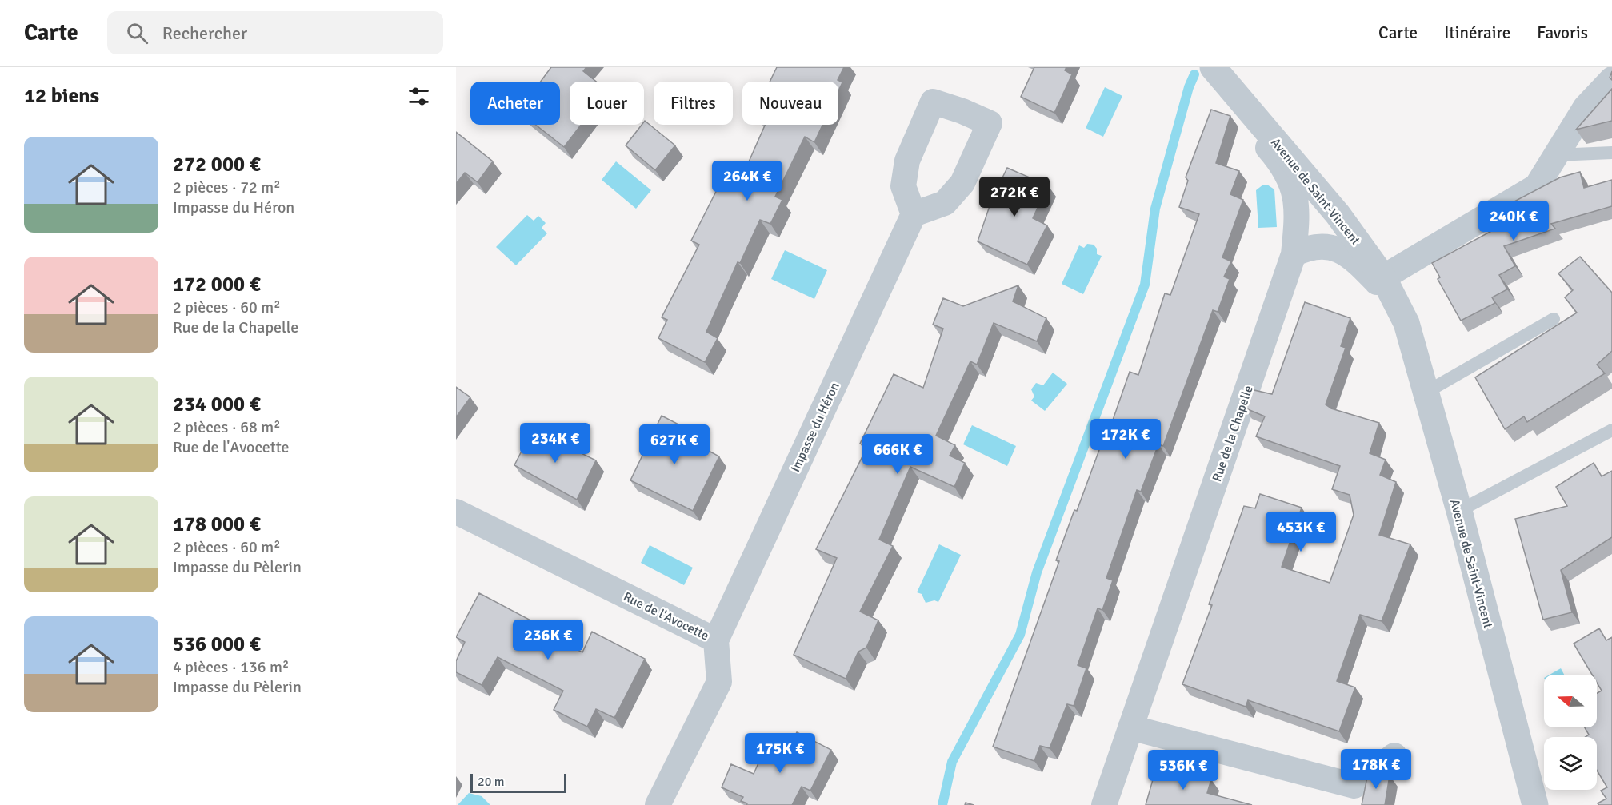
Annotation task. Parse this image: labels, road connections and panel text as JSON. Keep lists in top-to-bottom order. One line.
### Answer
{"streets":{"street":["Avenue de Saint-Vincent","Impasse du Héron","Rue de la Chapelle","Rue de l'Avocette"]},"crossings":[["Avenue de Saint-Vincent","Rue de la Chapelle"],["Impasse du Héron","Rue de l'Avocette"]],"scale_bar":"20 m","north":"left","page":{"header":"Carte","search":"Rechercher","nav":["Carte","Itinéraire","Favoris"],"heading":"12 biens","chip":["Acheter","Louer","Filtres","Nouveau"],"list":[{"name":"272 000 €","note":"2 pièces · 72 m² · Impasse du Héron"},{"name":"172 000 €","note":"2 pièces · 60 m² · Rue de la Chapelle"},{"name":"234 000 €","note":"2 pièces · 68 m² · Rue de l'Avocette"},{"name":"178 000 €","note":"2 pièces · 60 m² · Impasse du Pèlerin"},{"name":"536 000 €","note":"4 pièces · 136 m² · Impasse du Pèlerin"}],"price":["264K €","272K €","240K €","172K €","234K €","627K €","666K €","453K €","236K €","175K €","178K €","536K €"],"scale":"20 m"}}
